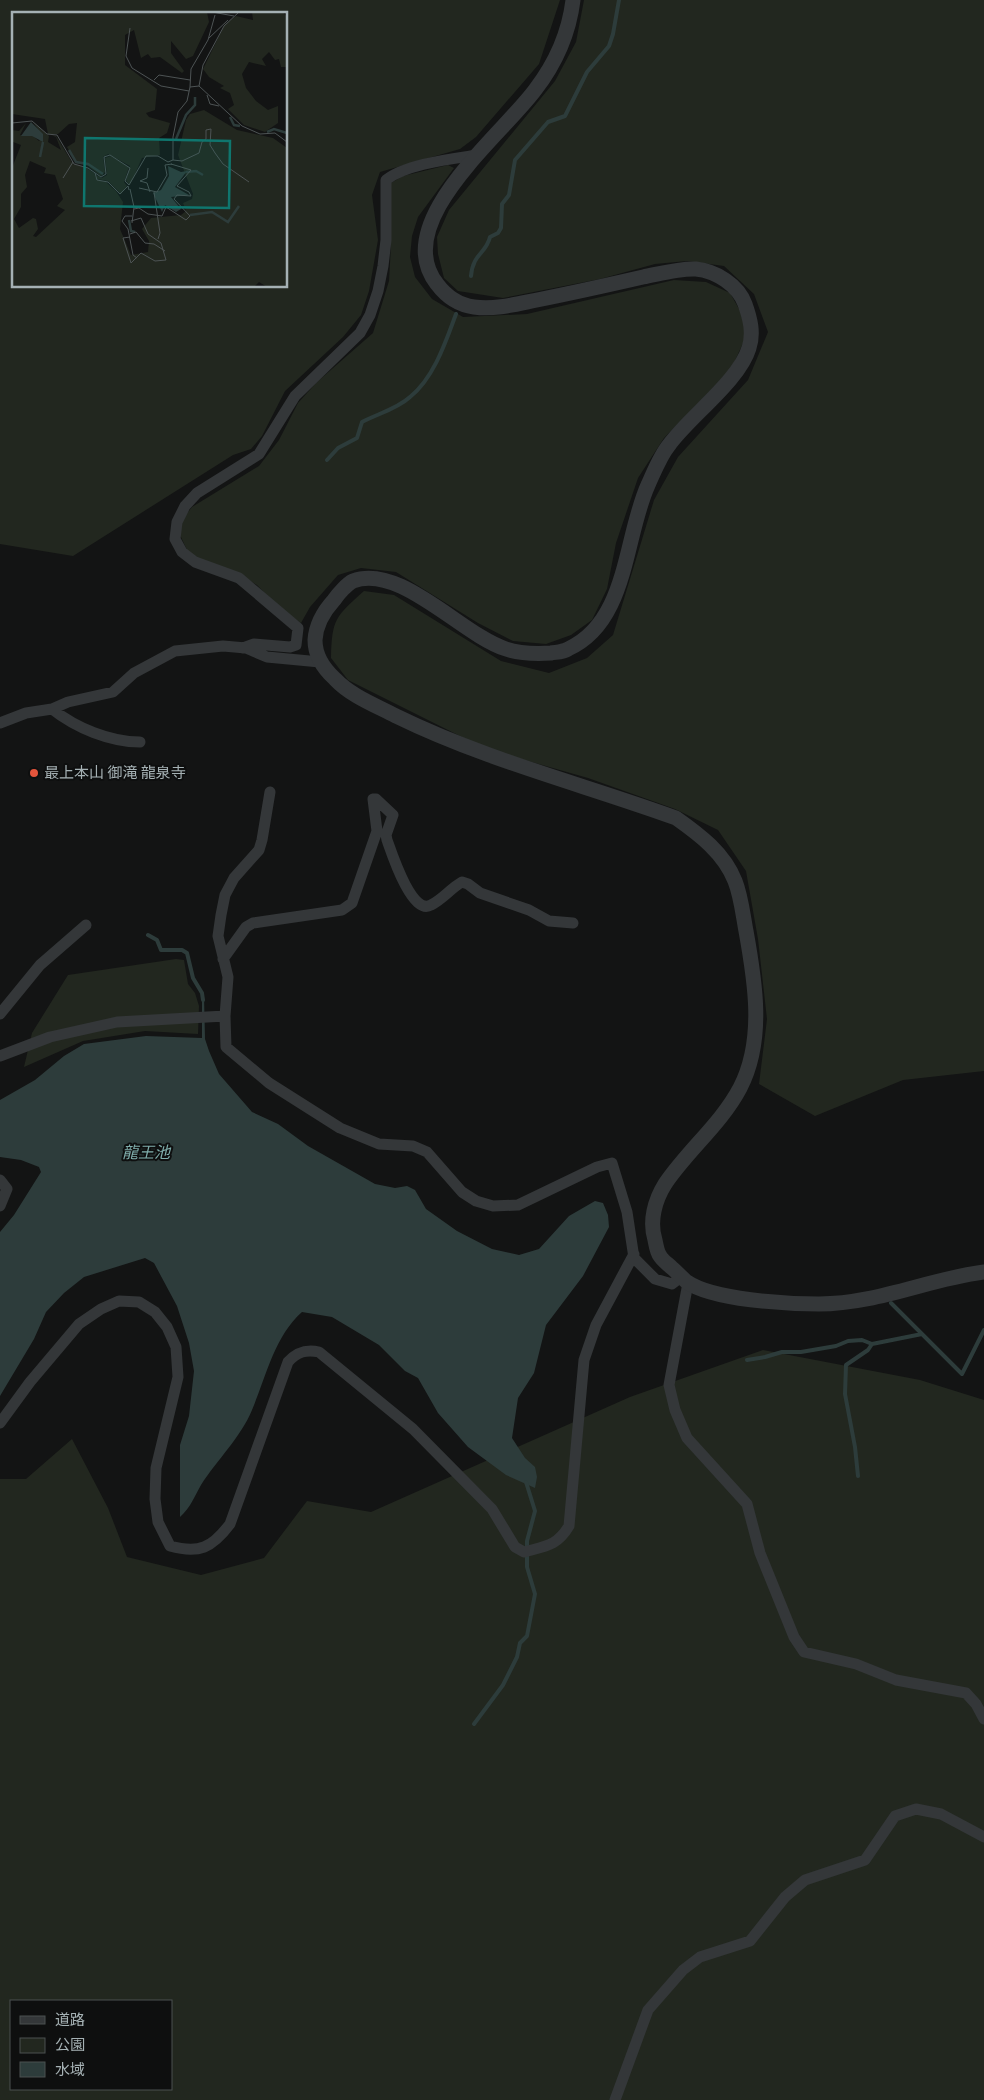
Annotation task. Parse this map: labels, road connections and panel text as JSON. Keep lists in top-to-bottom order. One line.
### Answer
{"water":["龍王池"],"places":["最上本山 御滝 龍泉寺"],"legend":["道路","公園","水域"]}
